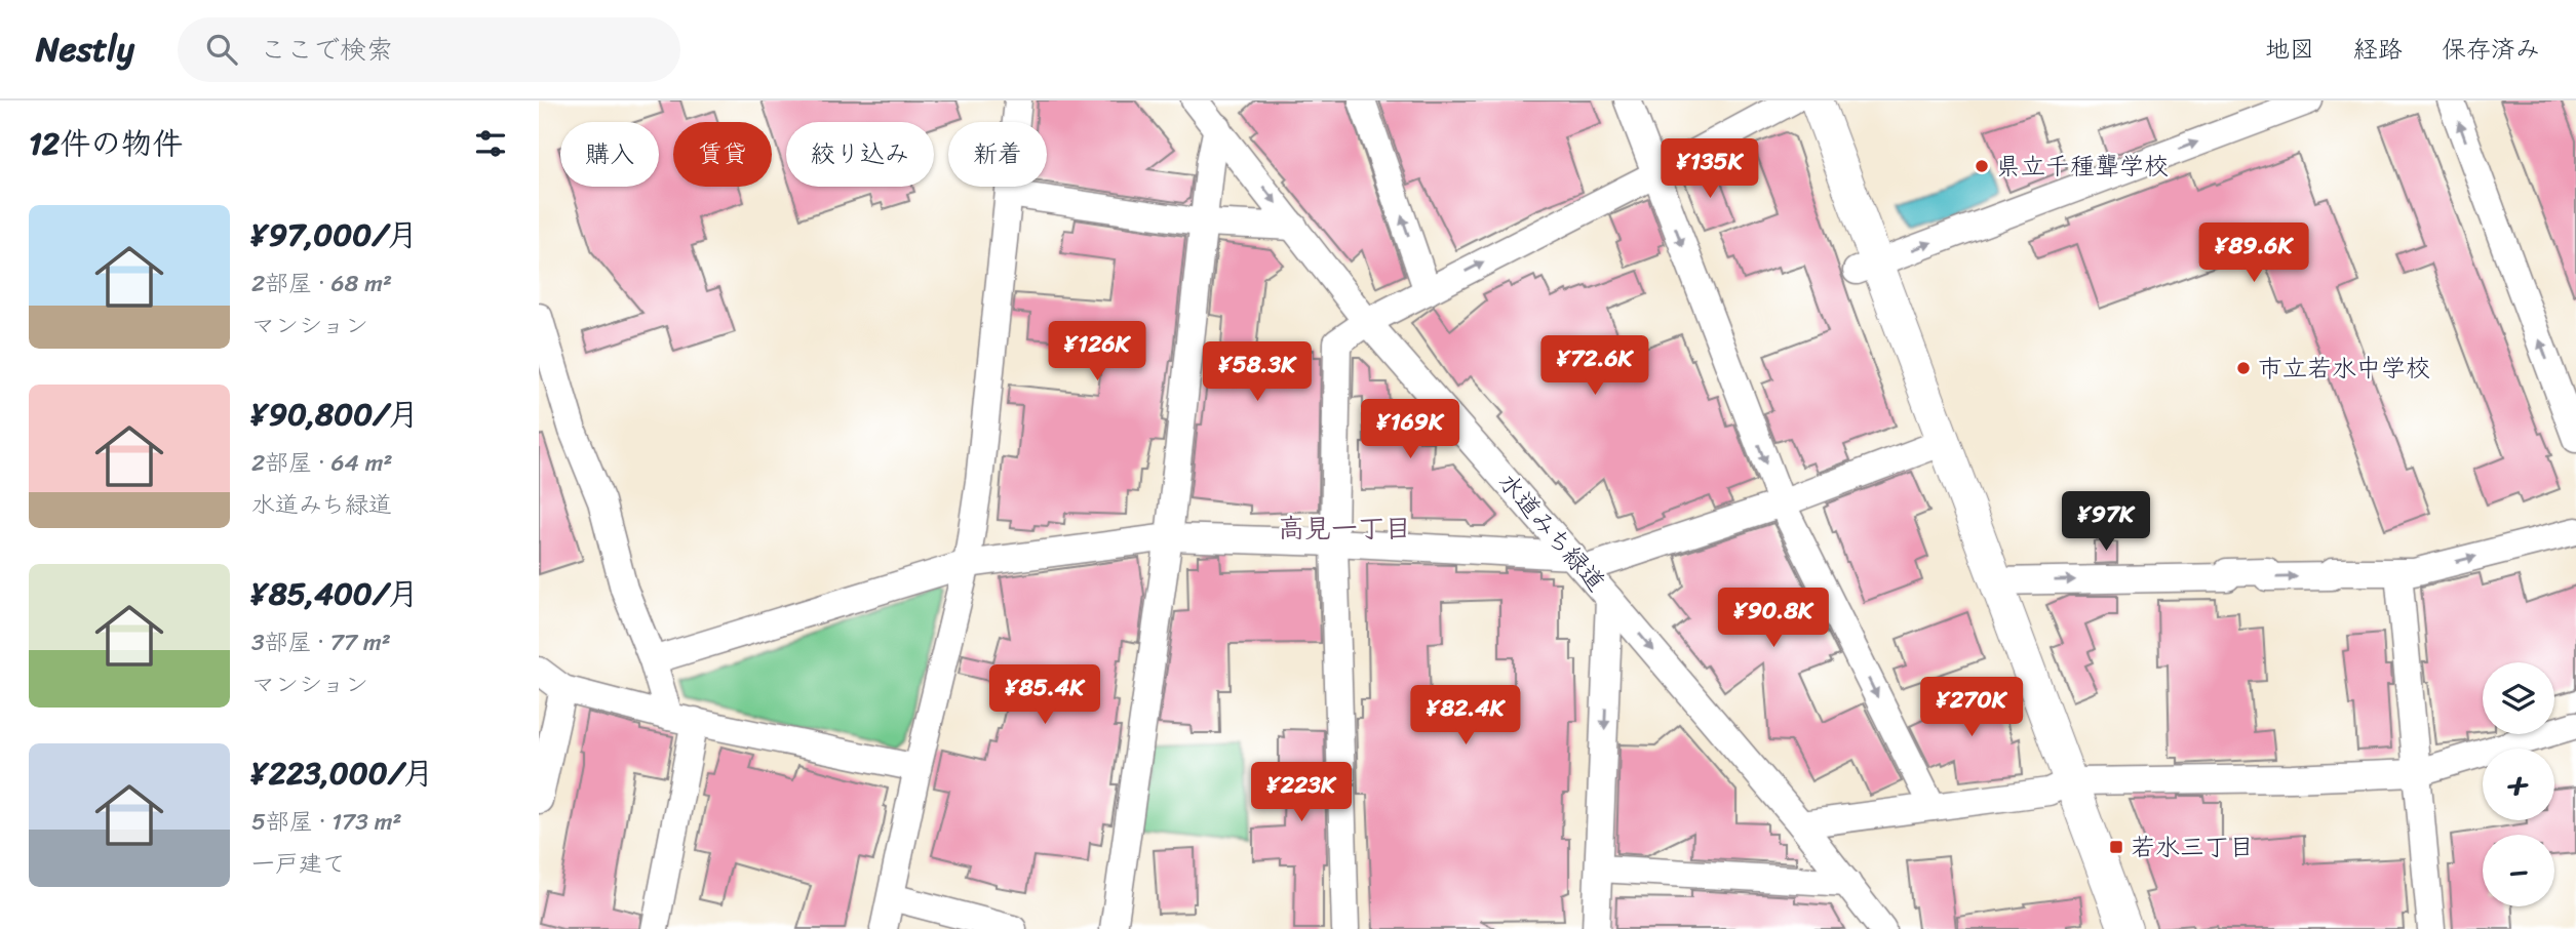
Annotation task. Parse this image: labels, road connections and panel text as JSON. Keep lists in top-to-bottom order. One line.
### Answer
{"streets":{"street":["水道みち緑道"]},"districts":["高見一丁目"],"places":{"other":["県立千種聾学校","市立若水中学校"],"transit":["若水三丁目"]},"page":{"header":"Nestly","search":"ここで検索","nav":["地図","経路","保存済み"],"heading":"12件の物件","chip":["購入","賃貸","絞り込み","新着"],"price":["¥135K","¥89.6K","¥126K","¥72.6K","¥58.3K","¥169K","¥97K","¥90.8K","¥85.4K","¥270K","¥82.4K","¥223K"],"list":[{"name":"¥97,000/月","note":"2部屋 · 68 m² · マンション"},{"name":"¥90,800/月","note":"2部屋 · 64 m² · 水道みち緑道"},{"name":"¥85,400/月","note":"3部屋 · 77 m² · マンション"},{"name":"¥223,000/月","note":"5部屋 · 173 m² · 一戸建て"}],"map_buttons":["+","−"]}}
